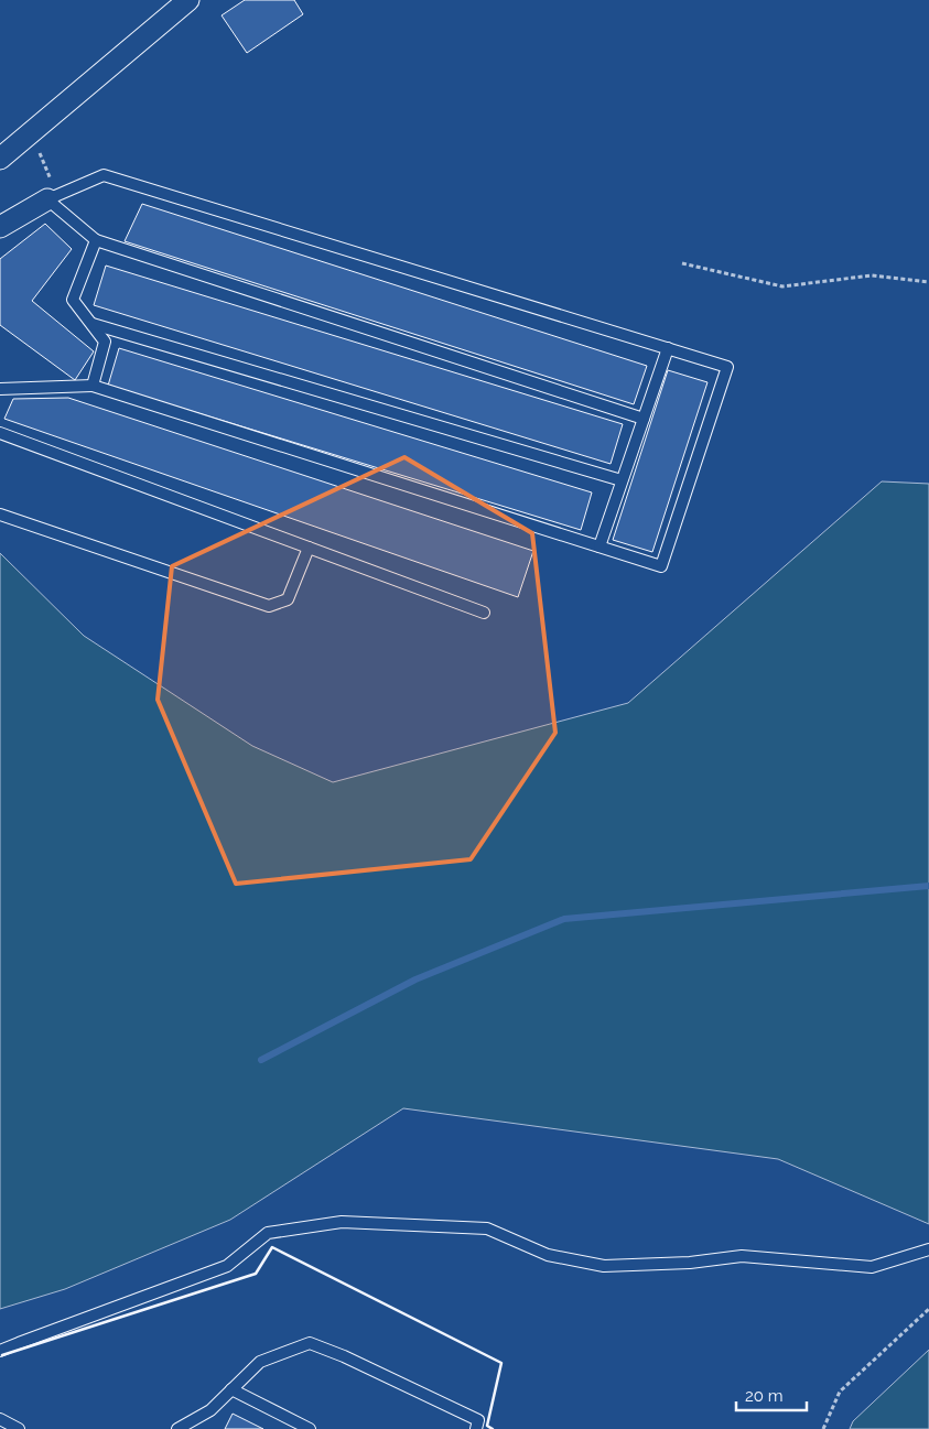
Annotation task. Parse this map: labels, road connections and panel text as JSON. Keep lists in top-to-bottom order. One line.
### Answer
{"scale_bar":"20 m"}
